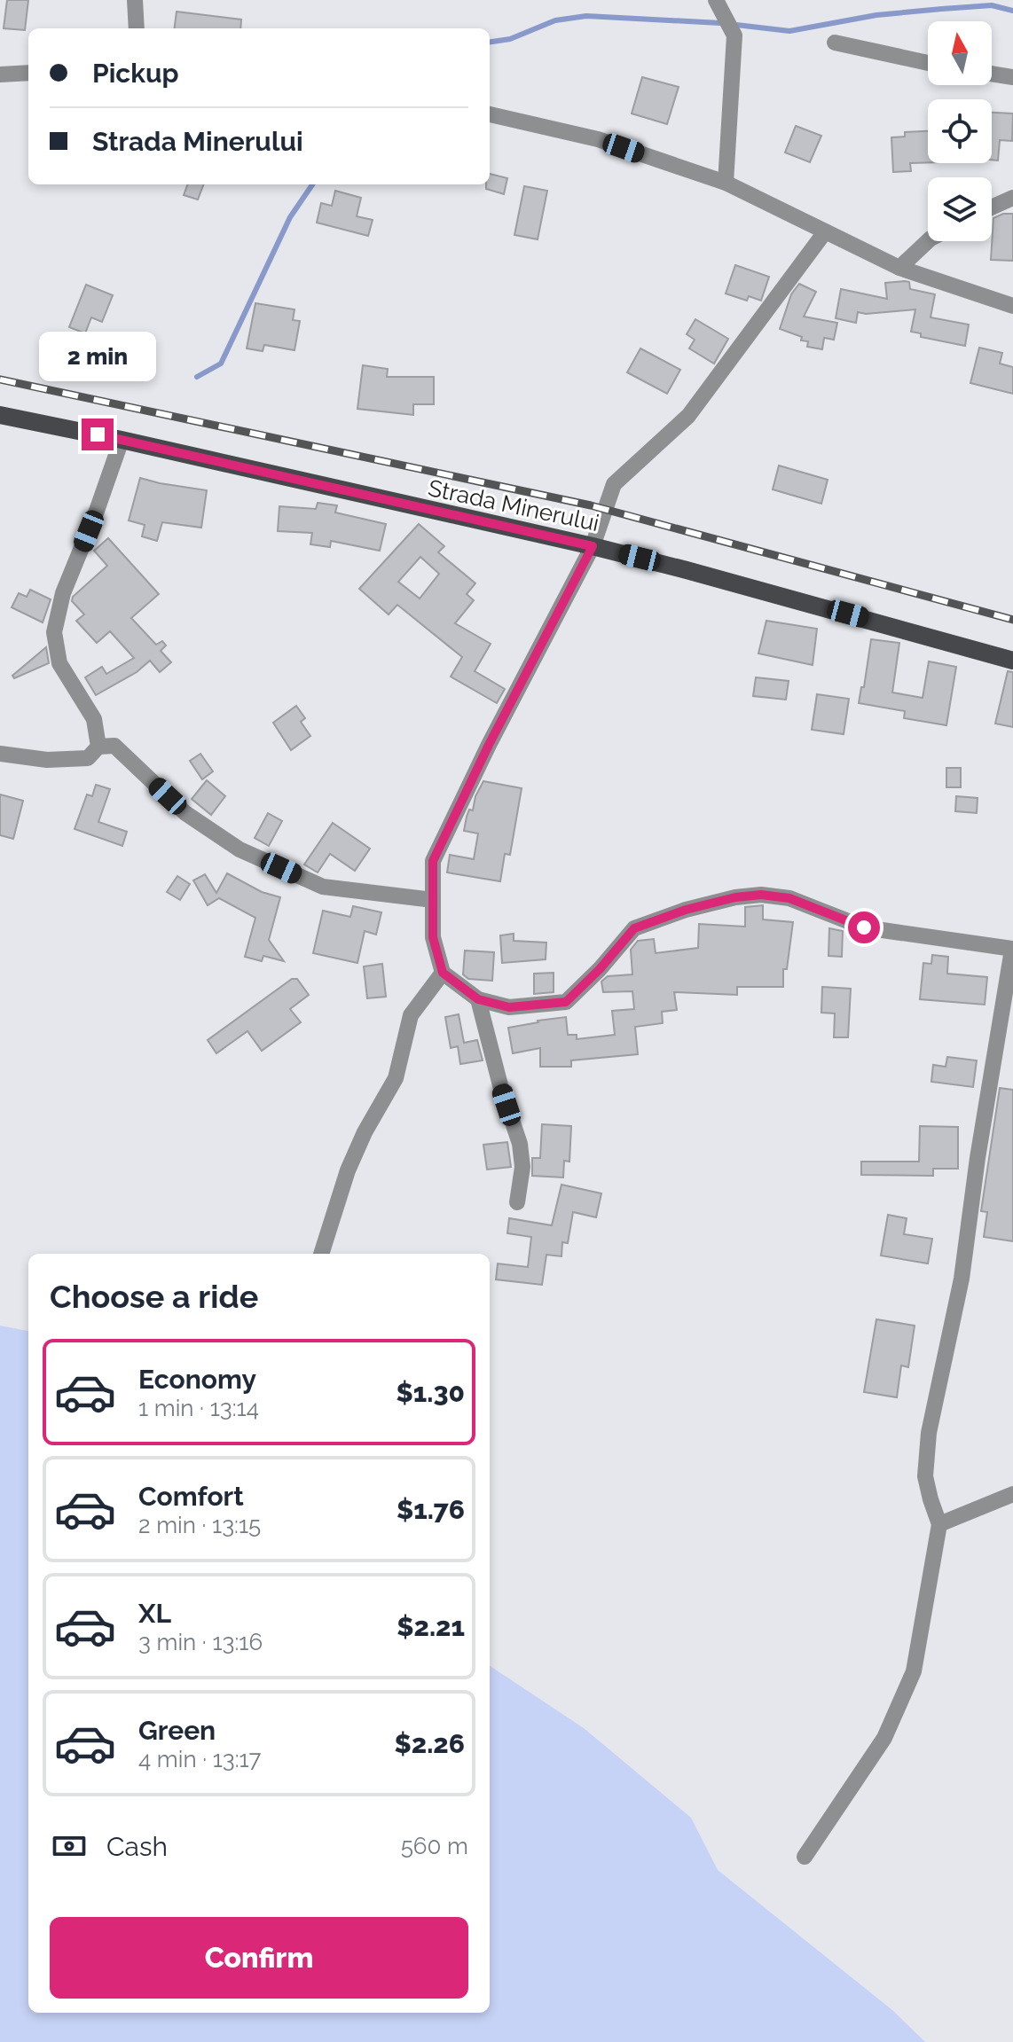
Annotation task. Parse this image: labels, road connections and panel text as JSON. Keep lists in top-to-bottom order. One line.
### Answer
{"streets":{"main road":["Strada Minerului"]},"north":"top","page":{"banner":["Pickup","Strada Minerului"],"bubble":"2 min","heading":"Choose a ride","list":[{"name":"Economy","note":"1 min · 13:14","value":"$1.30"},{"name":"Comfort","note":"2 min · 13:15","value":"$1.76"},{"name":"XL","note":"3 min · 13:16","value":"$2.21"},{"name":"Green","note":"4 min · 13:17","value":"$2.26"}],"pay":["Cash","560 m"],"buttons":"Confirm"}}
